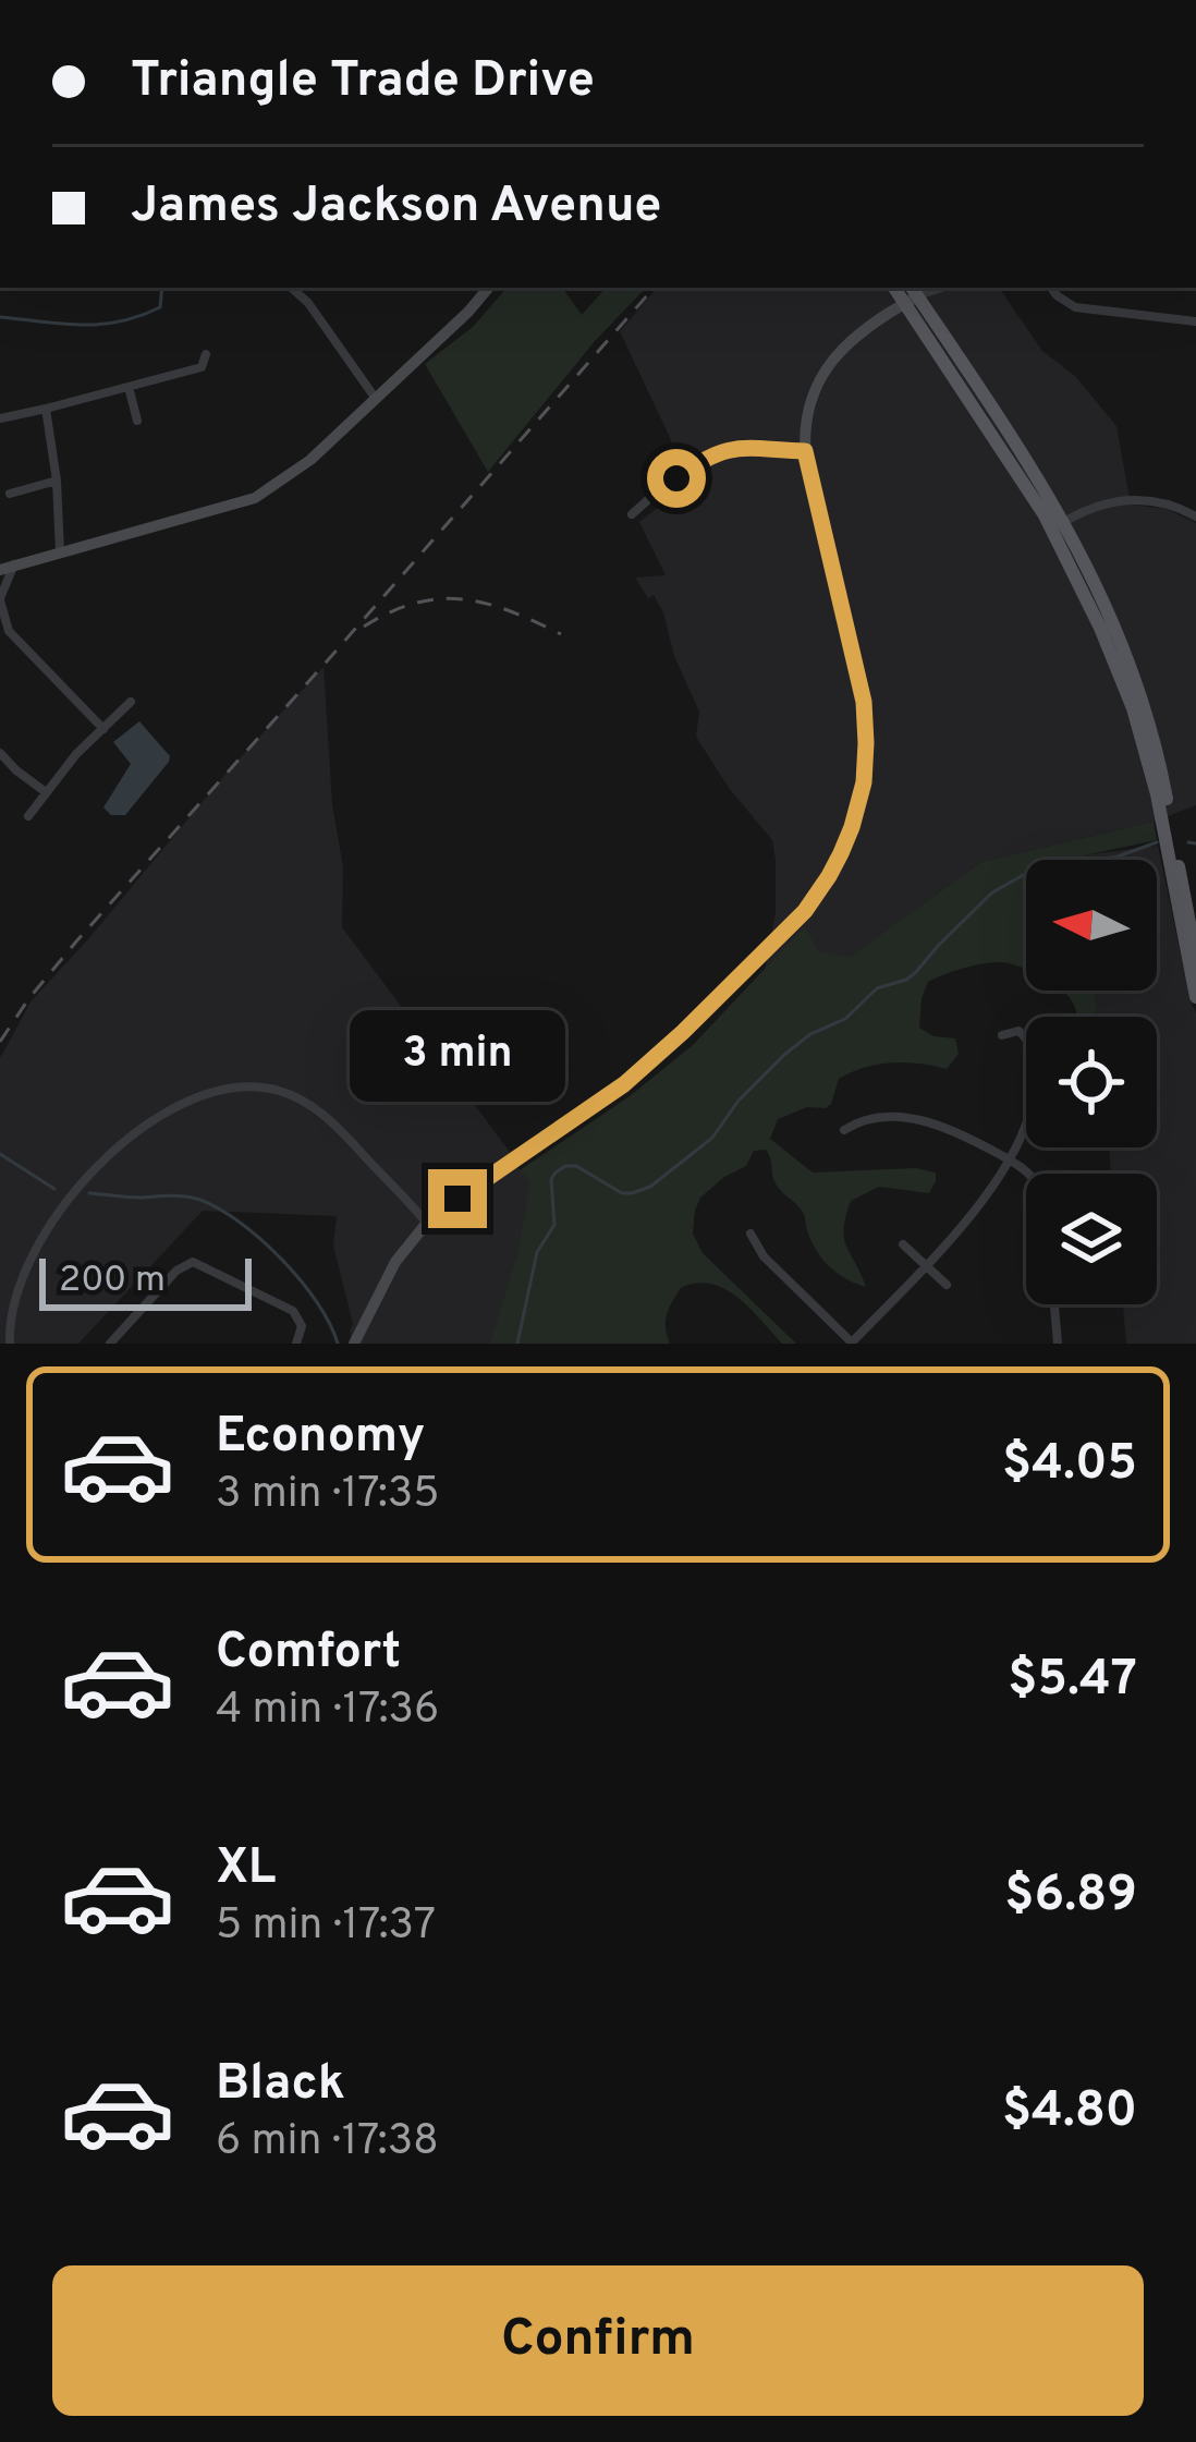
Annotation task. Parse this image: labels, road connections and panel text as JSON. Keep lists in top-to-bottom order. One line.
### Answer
{"scale_bar":"200 m","north":"left","page":{"banner":["Triangle Trade Drive","James Jackson Avenue"],"bubble":"3 min","scale":"200 m","list":[{"name":"Economy","note":"3 min · 17:35","value":"$4.05"},{"name":"Comfort","note":"4 min · 17:36","value":"$5.47"},{"name":"XL","note":"5 min · 17:37","value":"$6.89"},{"name":"Black","note":"6 min · 17:38","value":"$4.80"}],"buttons":"Confirm"}}
